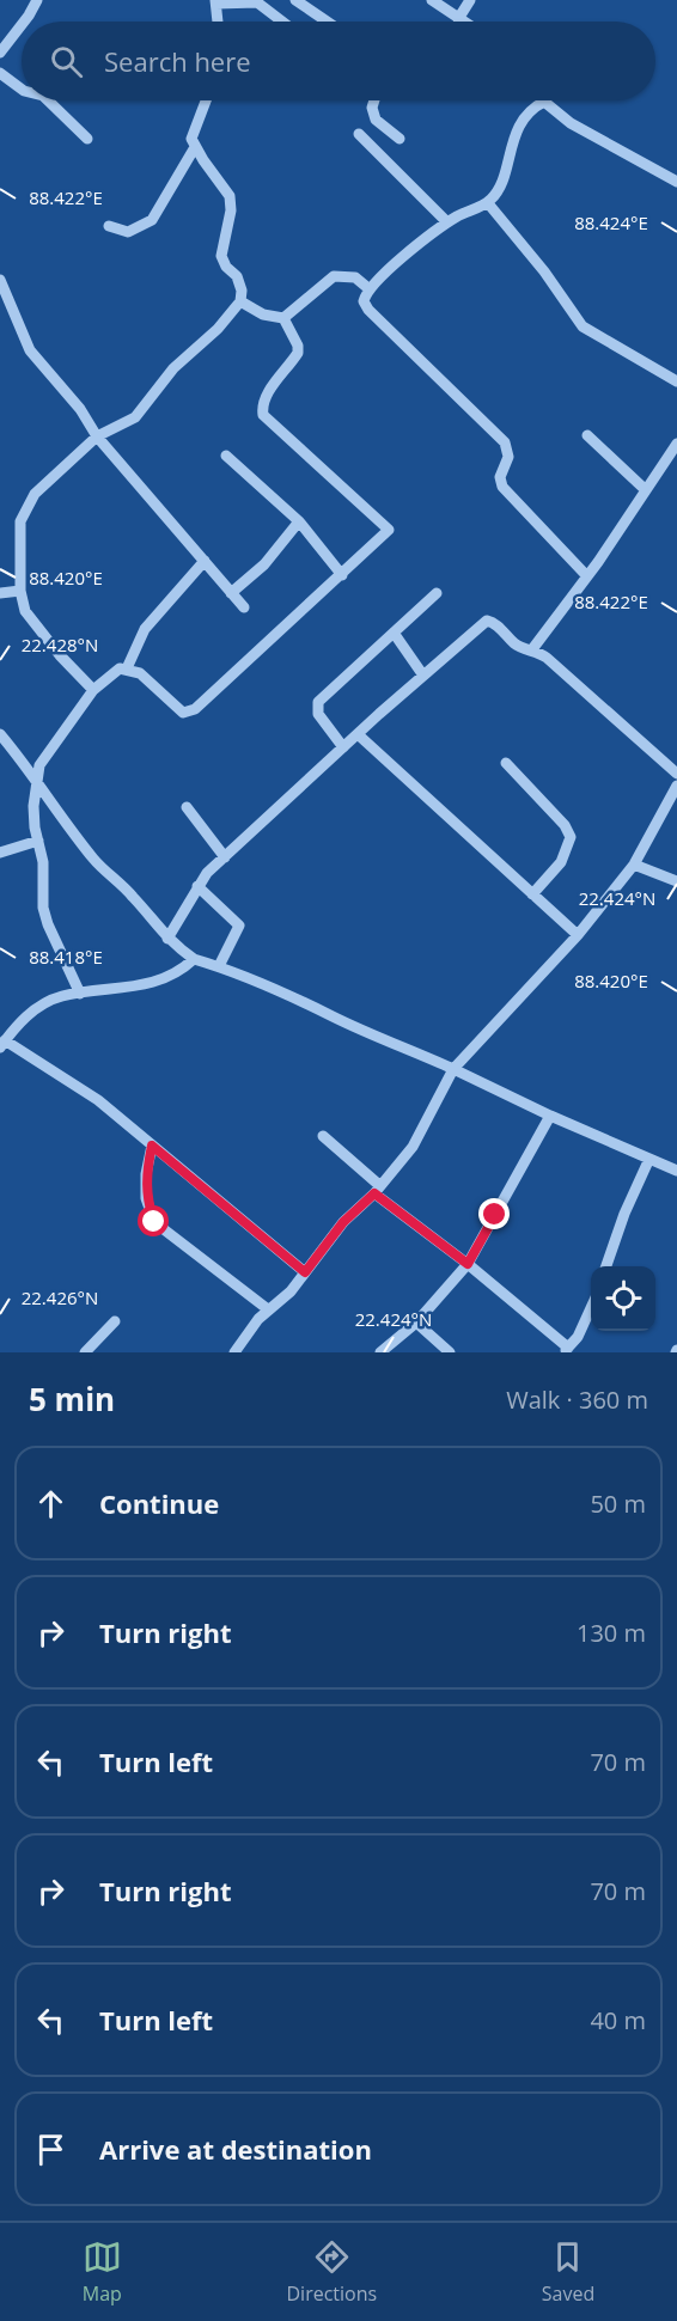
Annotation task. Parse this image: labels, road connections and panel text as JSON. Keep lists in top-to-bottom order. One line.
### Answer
{"page":{"search":"Search here","heading":["5 min","Walk · 360 m"],"list":[["Continue","50 m"],["Turn right","130 m"],["Turn left","70 m"],["Turn right","70 m"],["Turn left","40 m"],"Arrive at destination"],"nav":["Map","Directions","Saved"]},"coordinates":["88.422°E","88.424°E","88.420°E","22.428°N","22.424°N","88.418°E","22.426°N"]}
